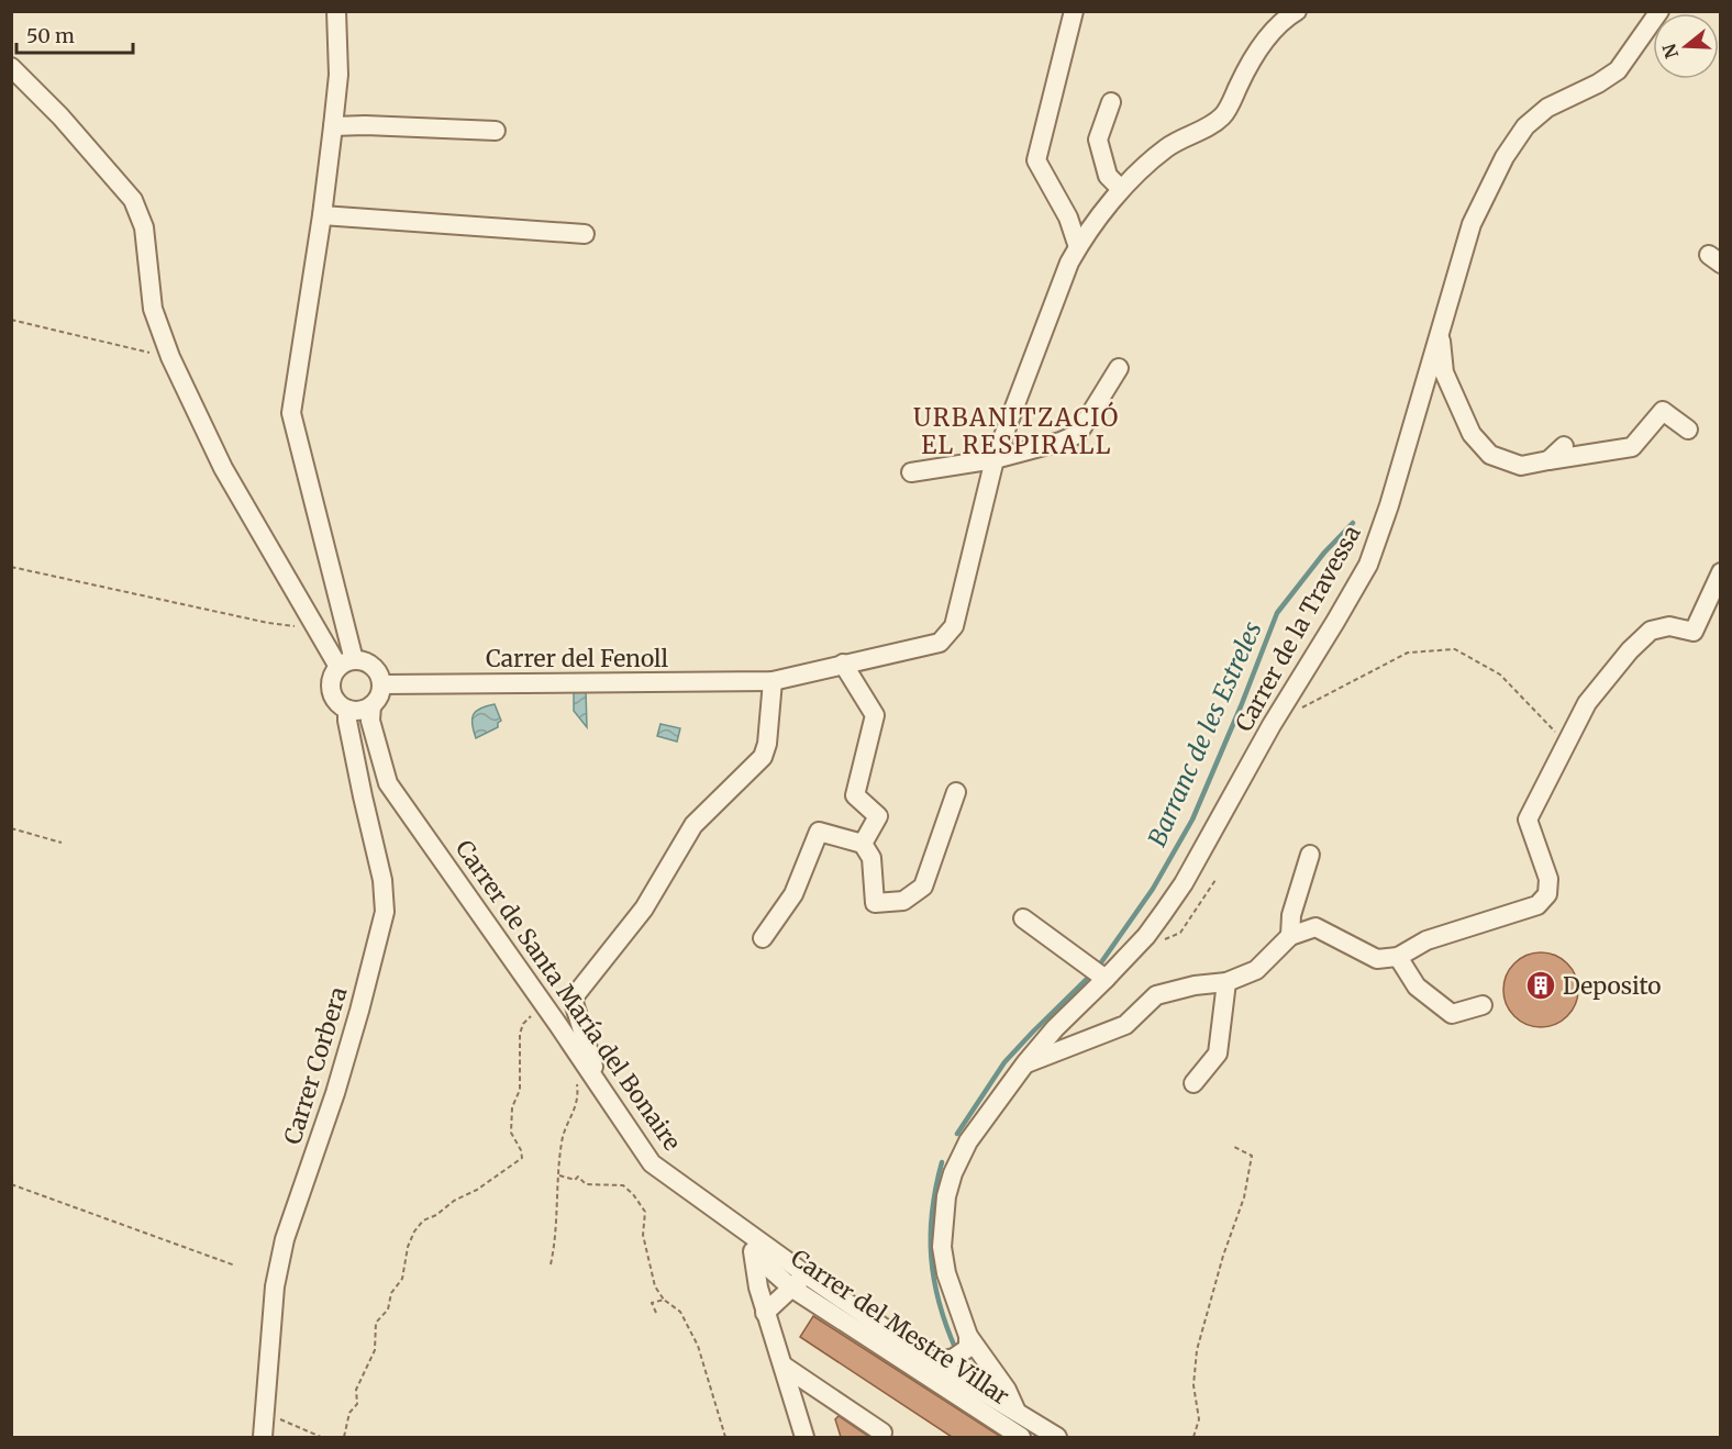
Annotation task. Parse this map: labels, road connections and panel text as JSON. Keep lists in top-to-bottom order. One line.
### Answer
{"streets":{"street":["Carrer de la Travessa","Carrer del Fenoll","Carrer de Santa María del Bonaire","Carrer Corbera","Carrer del Mestre Villar"]},"crossings":[["Carrer de la Travessa","Carrer de Santa María del Bonaire"],["Carrer del Fenoll","Carrer de Santa María del Bonaire"],["Carrer del Fenoll","Carrer Corbera"],["Carrer de Santa María del Bonaire","Carrer Corbera"]],"districts":["URBANITZACIÓ EL RESPIRALL"],"water":["Barranc de les Estreles"],"places":{"building":["Deposito"]},"scale_bar":"50 m","north":"left"}
